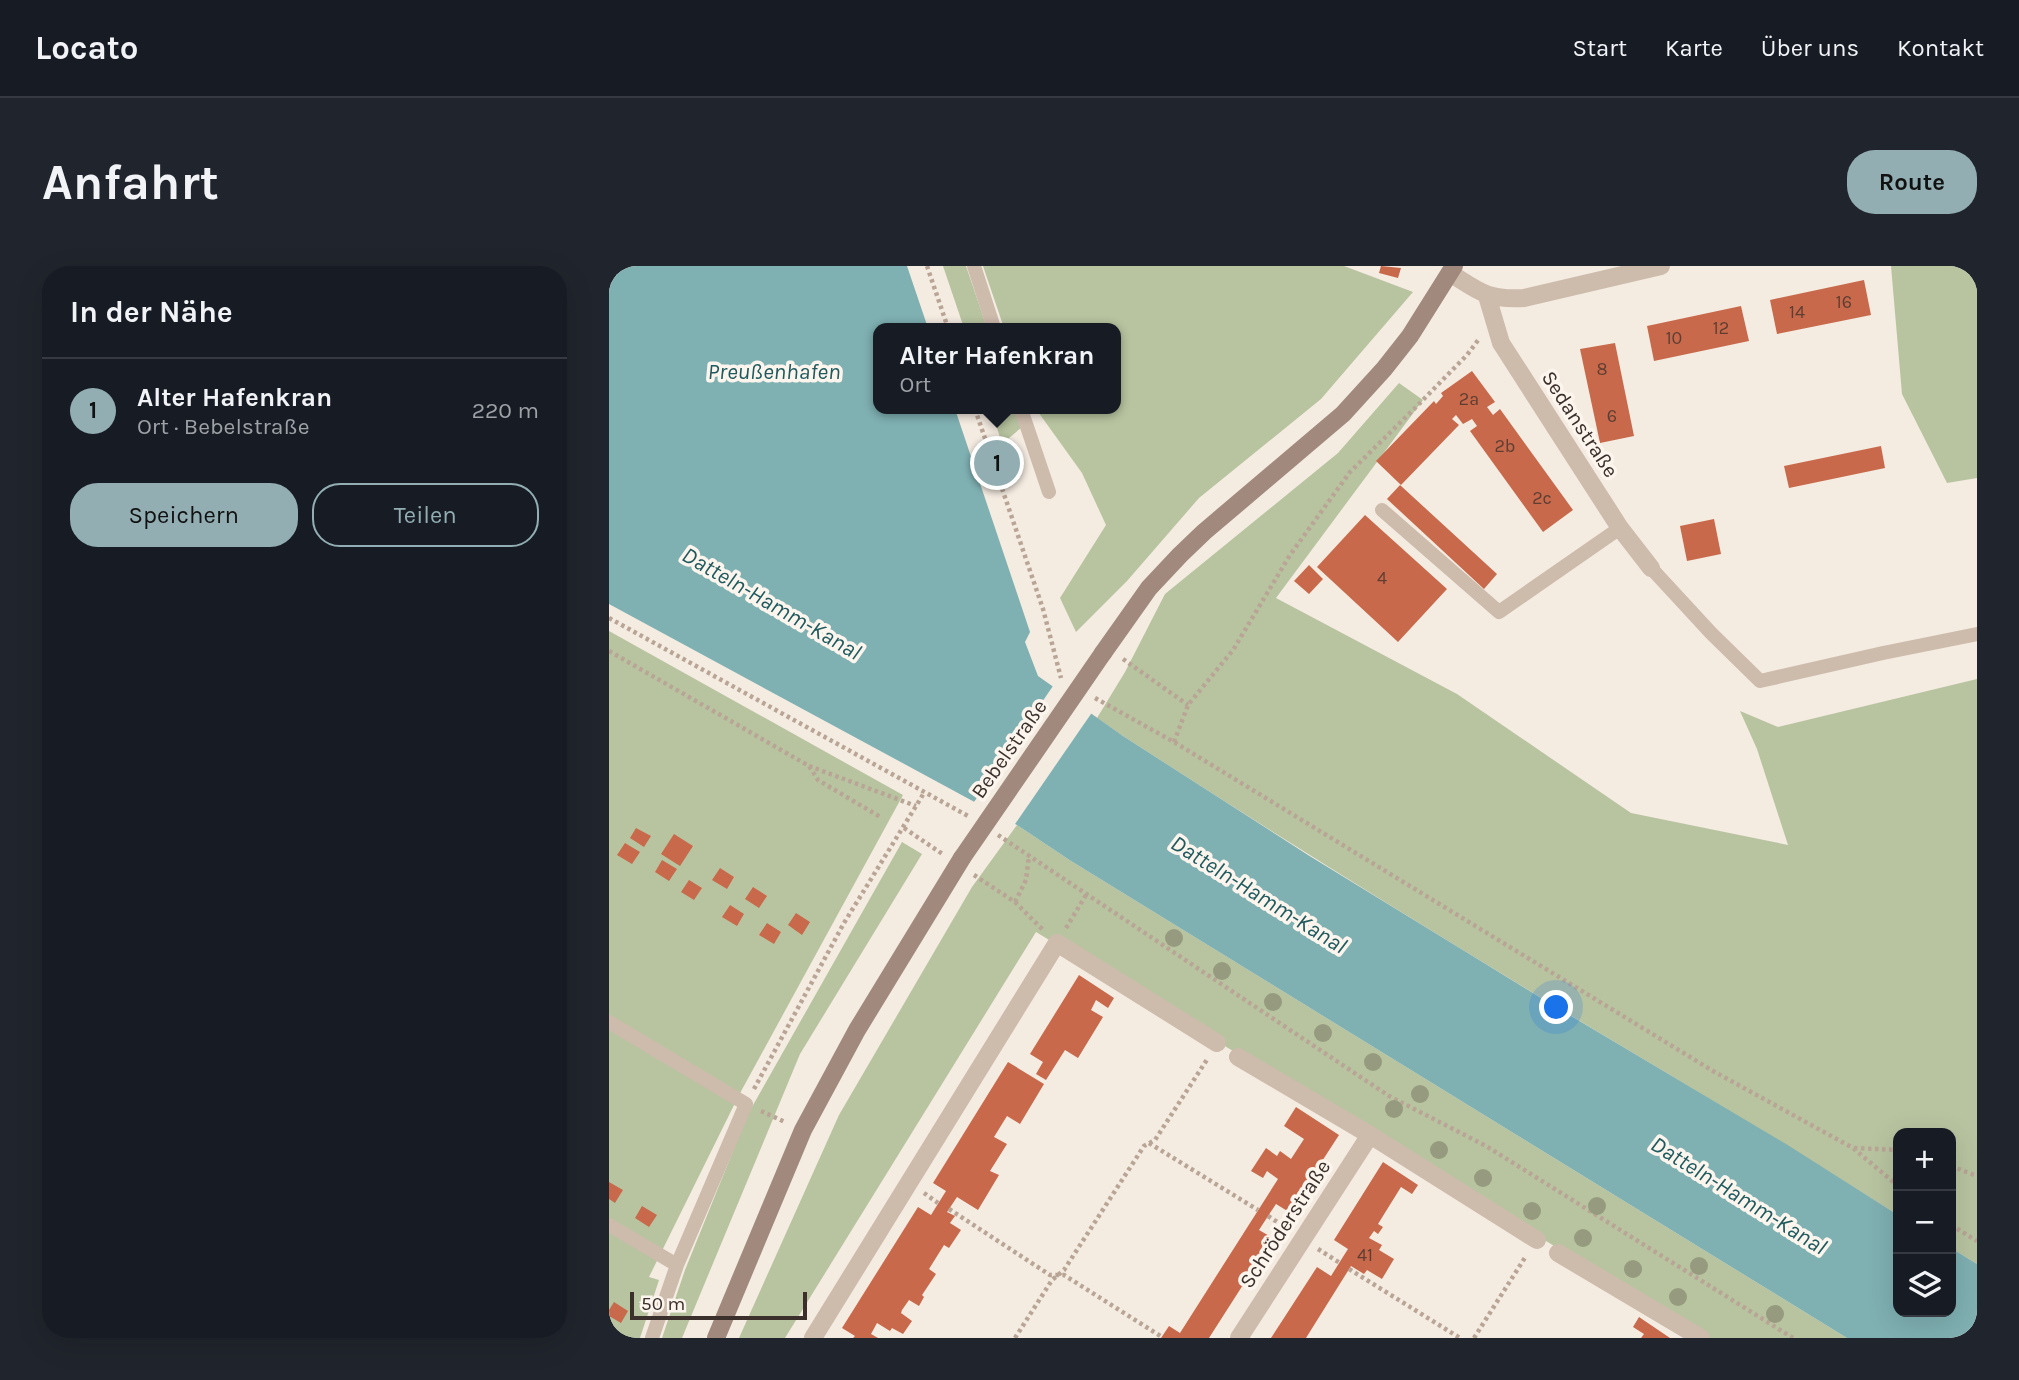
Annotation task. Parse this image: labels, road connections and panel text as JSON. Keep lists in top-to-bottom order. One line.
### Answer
{"streets":{"main road":["Bebelstraße"],"street":["Sedanstraße","Schröderstraße"]},"water":["Preußenhafen","Datteln-Hamm-Kanal"],"house_numbers":["16","14","12","10","8","2a","6","2b","2c","4","41"],"scale_bar":"50 m","page":{"header":"Locato","nav":["Start","Karte","Über uns","Kontakt"],"buttons":["Route",["Speichern","Teilen"]],"title":"Anfahrt","heading":"In der Nähe","popup":["Alter Hafenkran","Ort"],"list":[{"mark":"1","name":"Alter Hafenkran","note":"Ort · Bebelstraße","value":"220 m"}],"pins":"1","map_buttons":["+","−"],"scale":"50 m"}}
